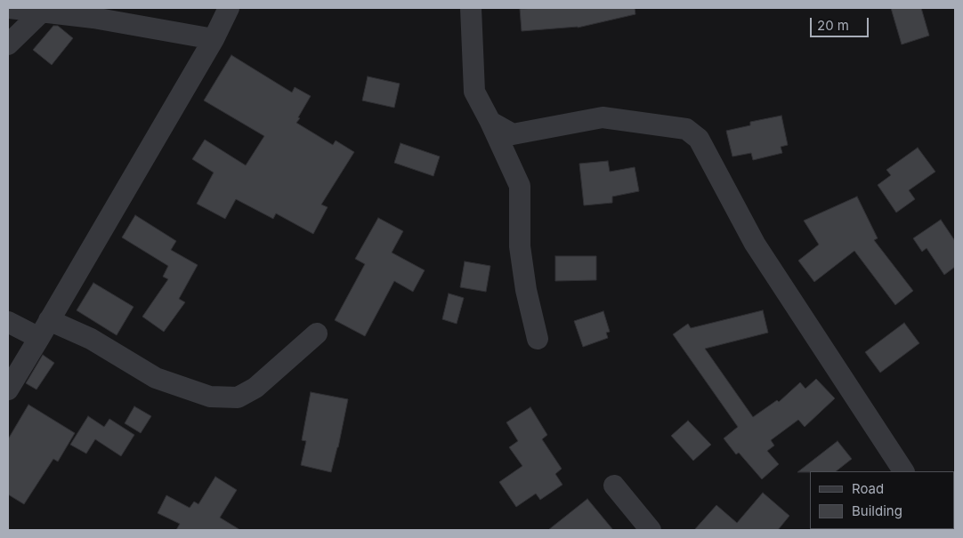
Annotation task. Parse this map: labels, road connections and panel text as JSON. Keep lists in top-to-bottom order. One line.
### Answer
{"legend":["Road","Building"],"scale_bar":"20 m"}
